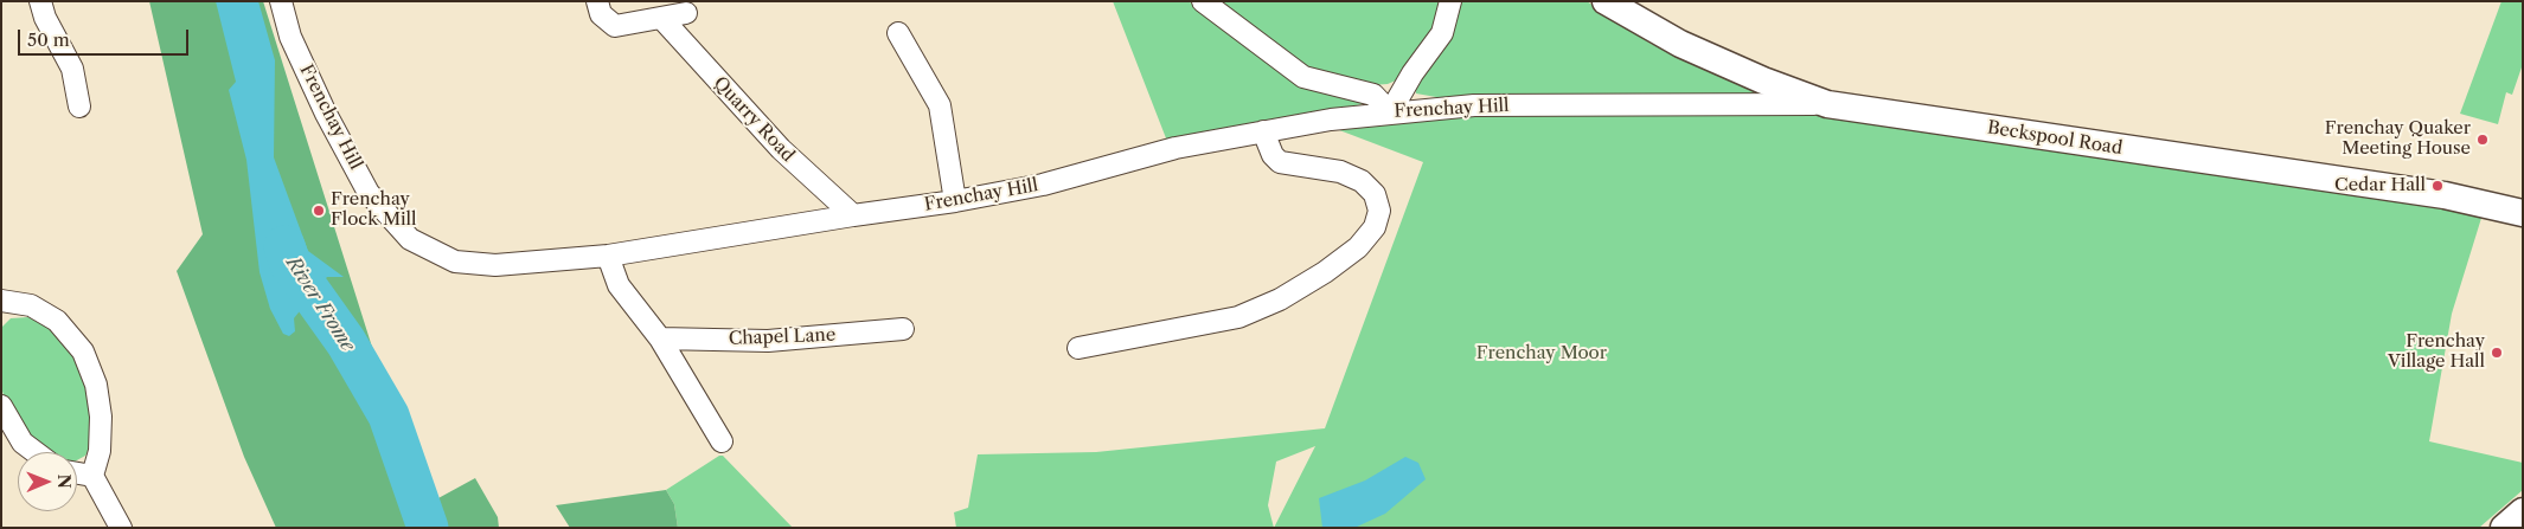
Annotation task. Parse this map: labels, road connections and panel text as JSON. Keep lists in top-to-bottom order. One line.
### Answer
{"streets":{"street":["Frenchay Hill","Quarry Road","Beckspool Road","Chapel Lane"]},"crossings":[["Frenchay Hill","Quarry Road"],["Frenchay Hill","Beckspool Road"]],"water":["River Frome"],"parks":["Frenchay Moor"],"places":["Frenchay Quaker Meeting House","Cedar Hall","Frenchay Flock Mill","Frenchay Village Hall"],"scale_bar":"50 m","north":"right"}
